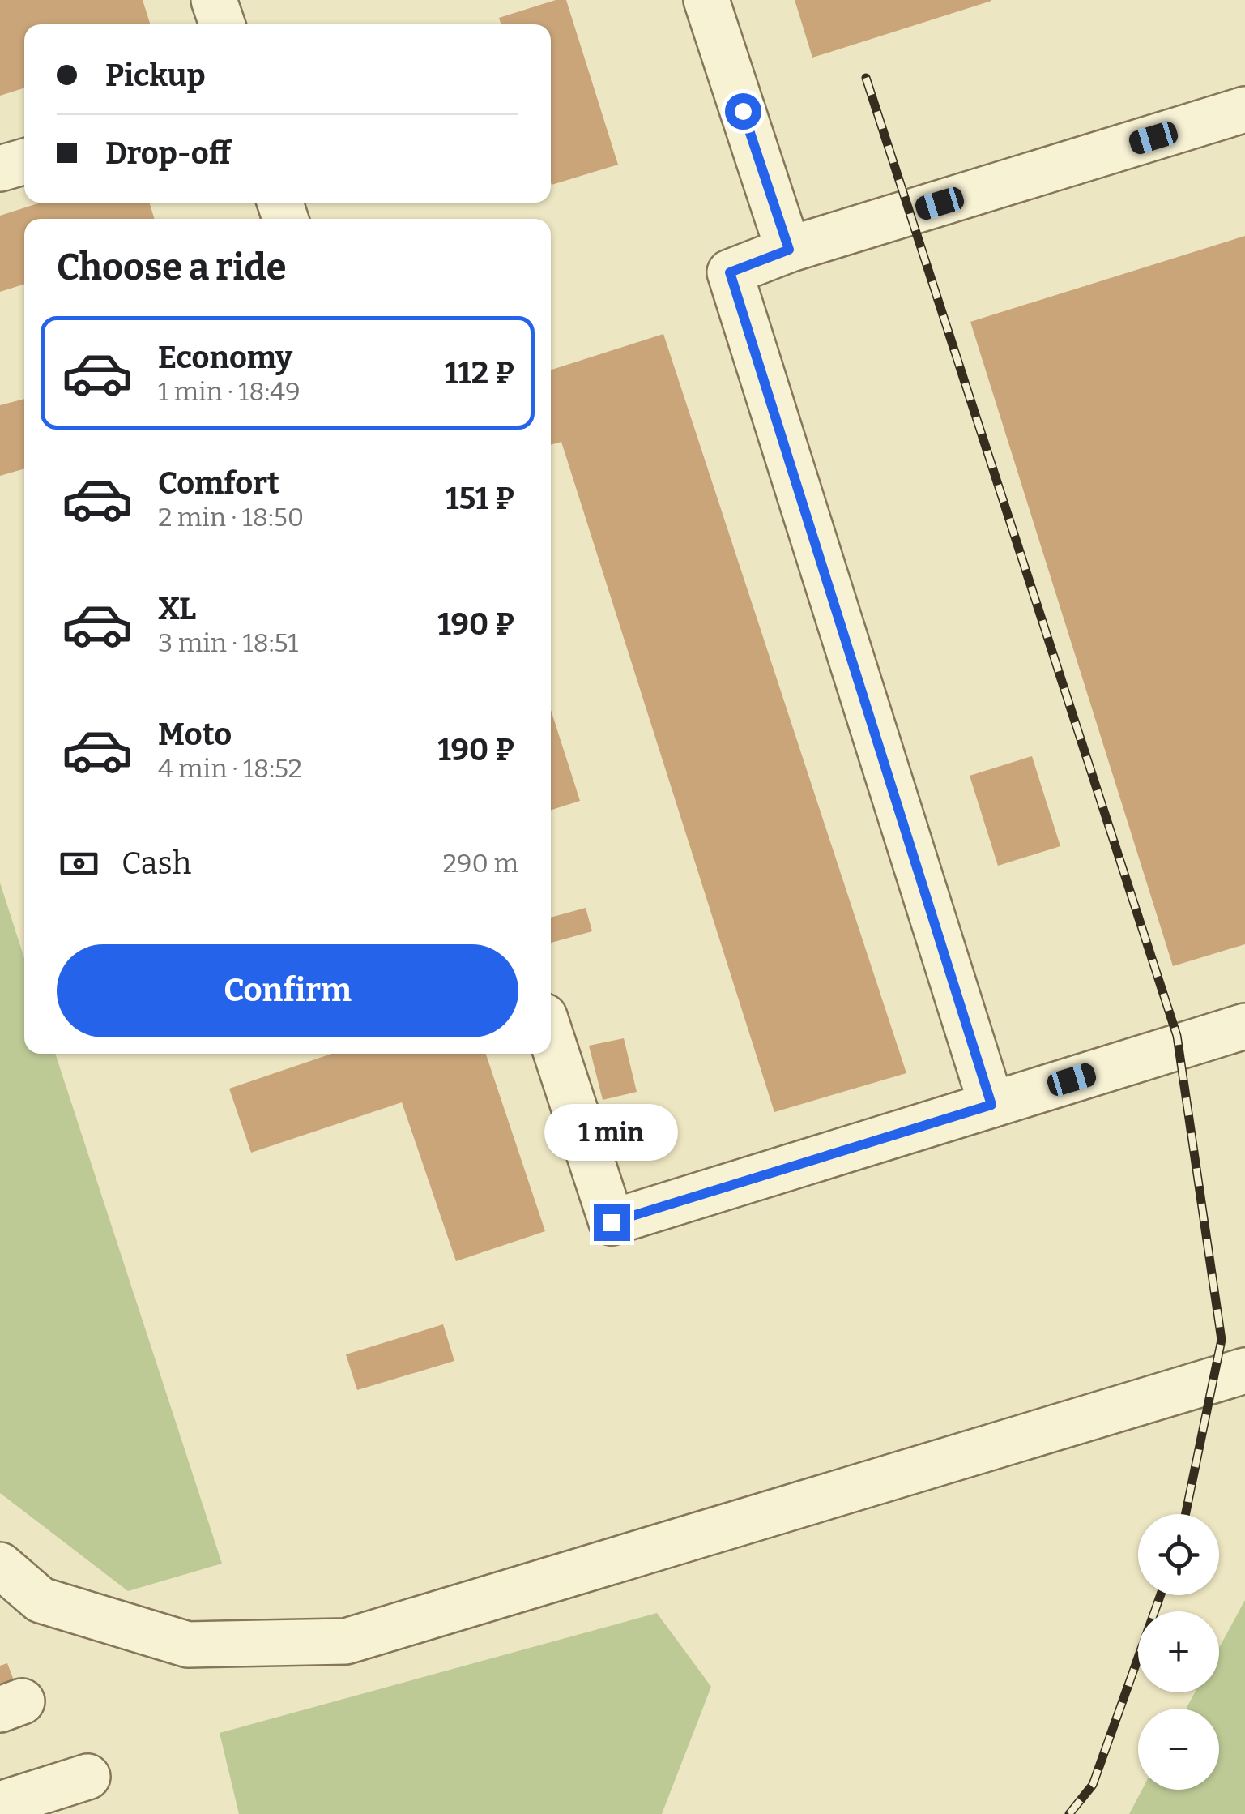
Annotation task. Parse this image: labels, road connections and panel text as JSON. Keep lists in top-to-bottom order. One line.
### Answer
{"page":{"banner":["Pickup","Drop-off"],"heading":"Choose a ride","list":[{"name":"Economy","note":"1 min · 18:49","value":"112 ₽"},{"name":"Comfort","note":"2 min · 18:50","value":"151 ₽"},{"name":"XL","note":"3 min · 18:51","value":"190 ₽"},{"name":"Moto","note":"4 min · 18:52","value":"190 ₽"}],"pay":["Cash","290 m"],"buttons":"Confirm","bubble":"1 min","map_buttons":["+","−"]}}
